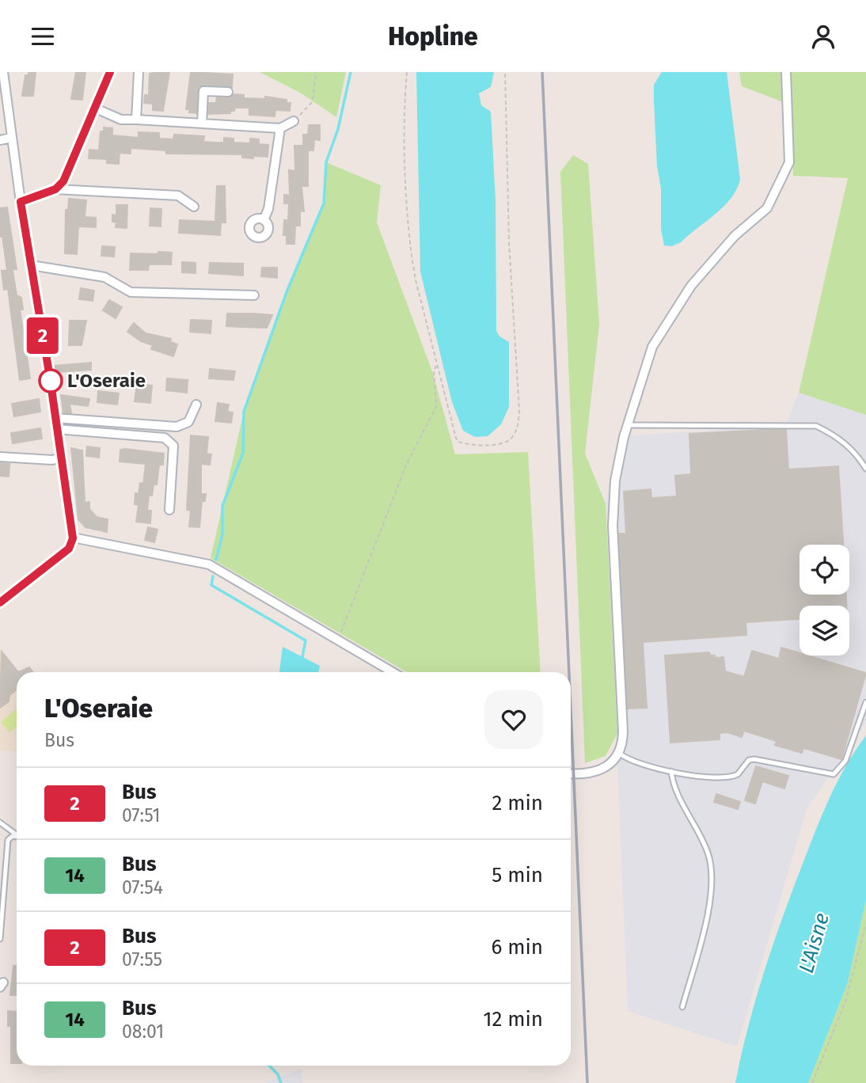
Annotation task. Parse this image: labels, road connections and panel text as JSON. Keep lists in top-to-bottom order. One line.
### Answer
{"water":["L'Aisne"],"places":["L'Oseraie"],"lines":["bus line 2"],"page":{"header":"Hopline","on_map":"2","heading":["L'Oseraie","Bus"],"list":[{"mark":"2","name":"Bus","note":"07:51","value":"2 min"},{"mark":"14","name":"Bus","note":"07:54","value":"5 min"},{"mark":"2","name":"Bus","note":"07:55","value":"6 min"},{"mark":"14","name":"Bus","note":"08:01","value":"12 min"}]}}
